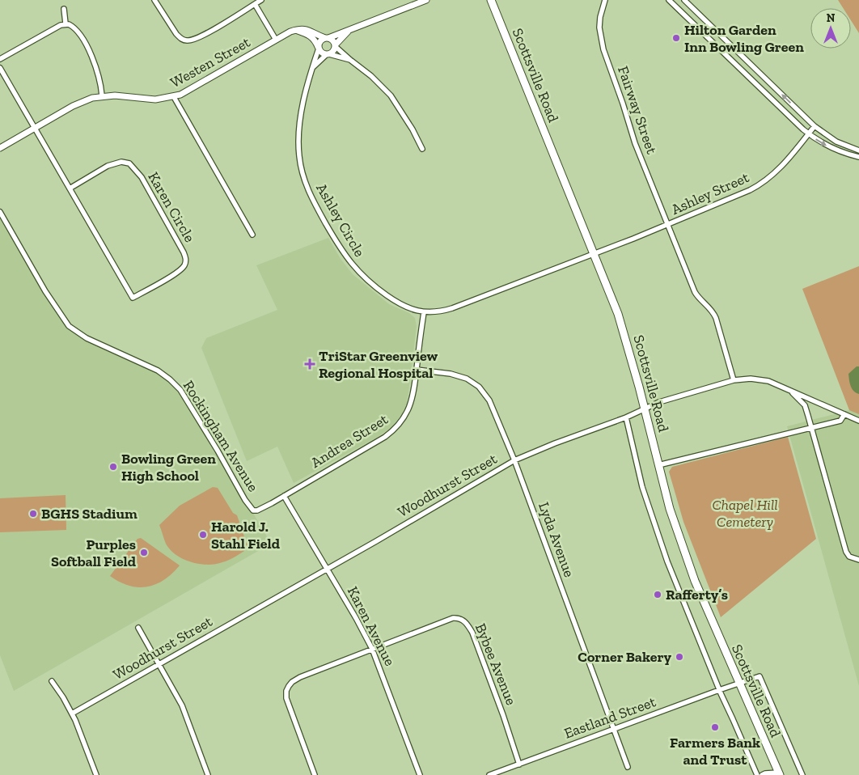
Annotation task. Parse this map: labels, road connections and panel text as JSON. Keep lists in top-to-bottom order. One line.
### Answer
{"streets":{"main road":["Scottsville Road"],"street":["Westen Street","Fairway Street","Ashley Street","Karen Circle","Ashley Circle","Rockingham Avenue","Andrea Street","Woodhurst Street","Lyda Avenue","Karen Avenue","Bybee Avenue","Eastland Street"]},"crossings":[["Westen Street","Karen Circle"],["Scottsville Road","Ashley Street"],["Scottsville Road","Ashley Circle"],["Scottsville Road","Woodhurst Street"],["Scottsville Road","Eastland Street"],["Fairway Street","Ashley Street"],["Fairway Street","Woodhurst Street"],["Ashley Street","Ashley Circle"],["Ashley Circle","Andrea Street"],["Rockingham Avenue","Andrea Street"],["Andrea Street","Lyda Avenue"],["Andrea Street","Karen Avenue"],["Woodhurst Street","Lyda Avenue"],["Woodhurst Street","Karen Avenue"],["Lyda Avenue","Eastland Street"],["Karen Avenue","Bybee Avenue"],["Bybee Avenue","Eastland Street"]],"parks":["Chapel Hill Cemetery"],"places":{"other":["Hilton Garden Inn Bowling Green","Bowling Green High School","BGHS Stadium","Harold J. Stahl Field","Purples Softball Field","Rafferty’s","Corner Bakery","Farmers Bank and Trust"],"health":["TriStar Greenview Regional Hospital"]},"north":"top"}
